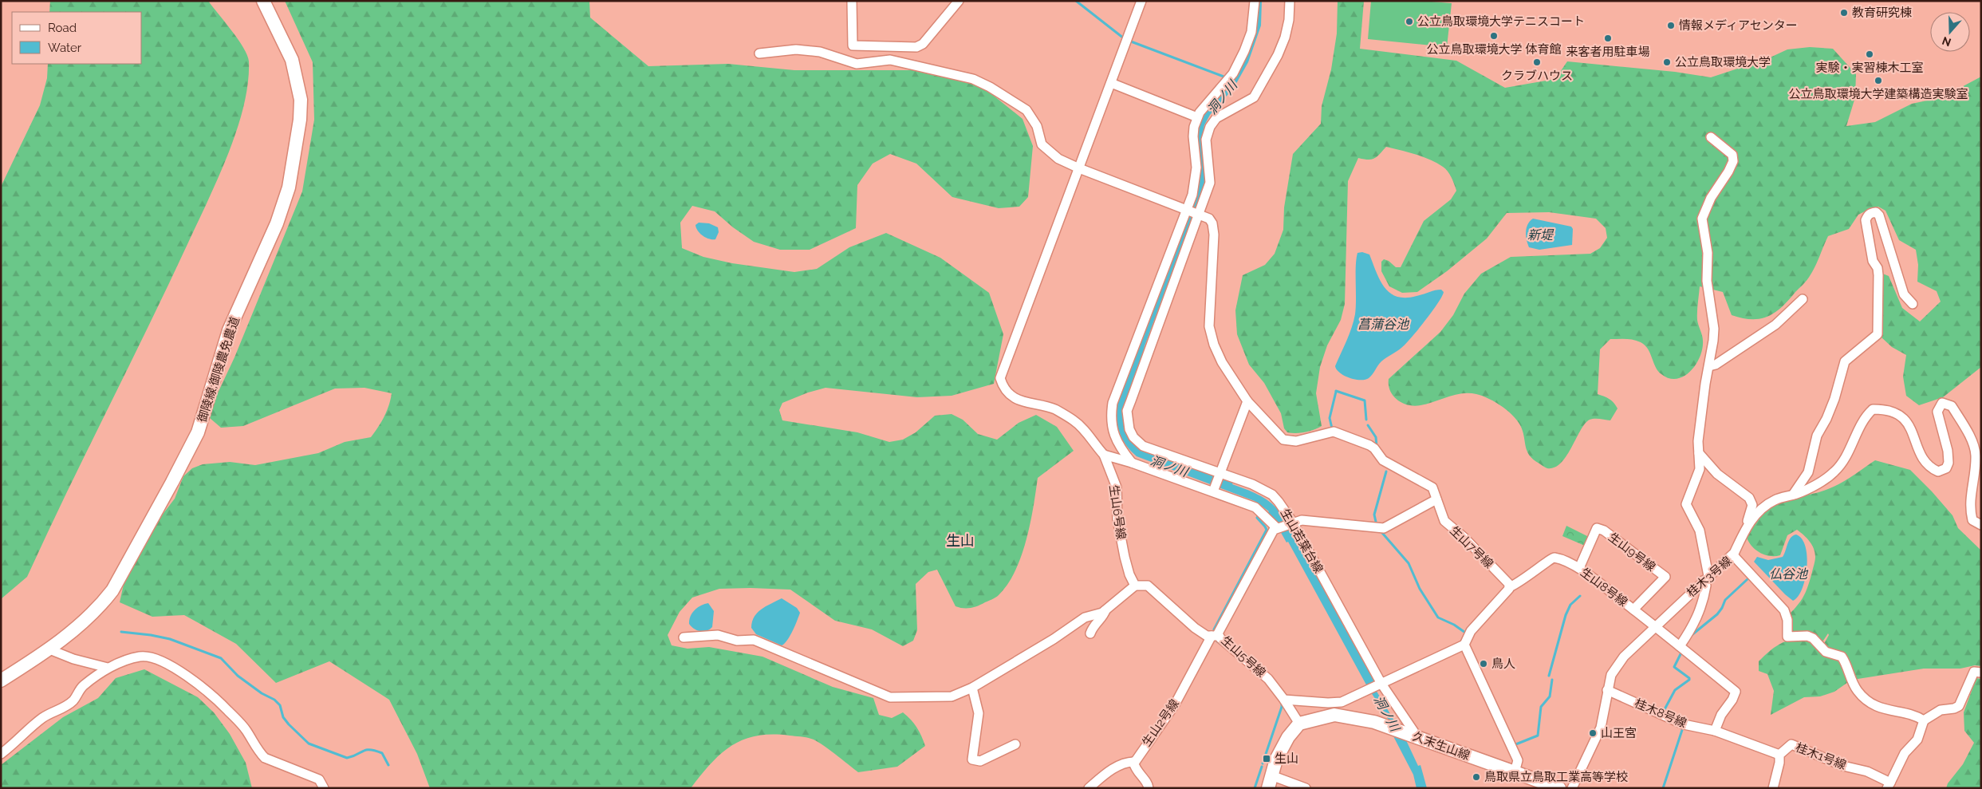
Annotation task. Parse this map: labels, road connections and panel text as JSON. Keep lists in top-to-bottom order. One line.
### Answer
{"streets":{"street":["御陵線;御陵農免農道","生山6号線","生山若葉台線","生山7号線","生山9号線","桂木3号線","生山8号線","生山5号線","桂木8号線","生山2号線","久末生山線","桂木1号線"]},"crossings":[["生山若葉台線","生山7号線"],["生山若葉台線","生山5号線"],["生山若葉台線","久末生山線"],["生山7号線","生山8号線"],["生山7号線","生山5号線"],["生山9号線","生山8号線"],["桂木3号線","生山8号線"],["桂木3号線","桂木8号線"],["生山8号線","桂木8号線"],["生山5号線","生山2号線"],["生山5号線","久末生山線"],["桂木8号線","桂木1号線"]],"districts":["生山"],"water":["洞ノ川","新堤","菖蒲谷池","仏谷池"],"places":{"other":["教育研究棟","公立鳥取環境大学テニスコート","情報メディアセンター","公立鳥取環境大学 体育館","来客者用駐車場","実験・実習棟木工室","クラブハウス","公立鳥取環境大学","公立鳥取環境大学建築構造実験室","鳥人","山王宮","鳥取県立鳥取工業高等学校"],"transit":["生山"]},"legend":["Road","Water"],"north":"bottom"}
